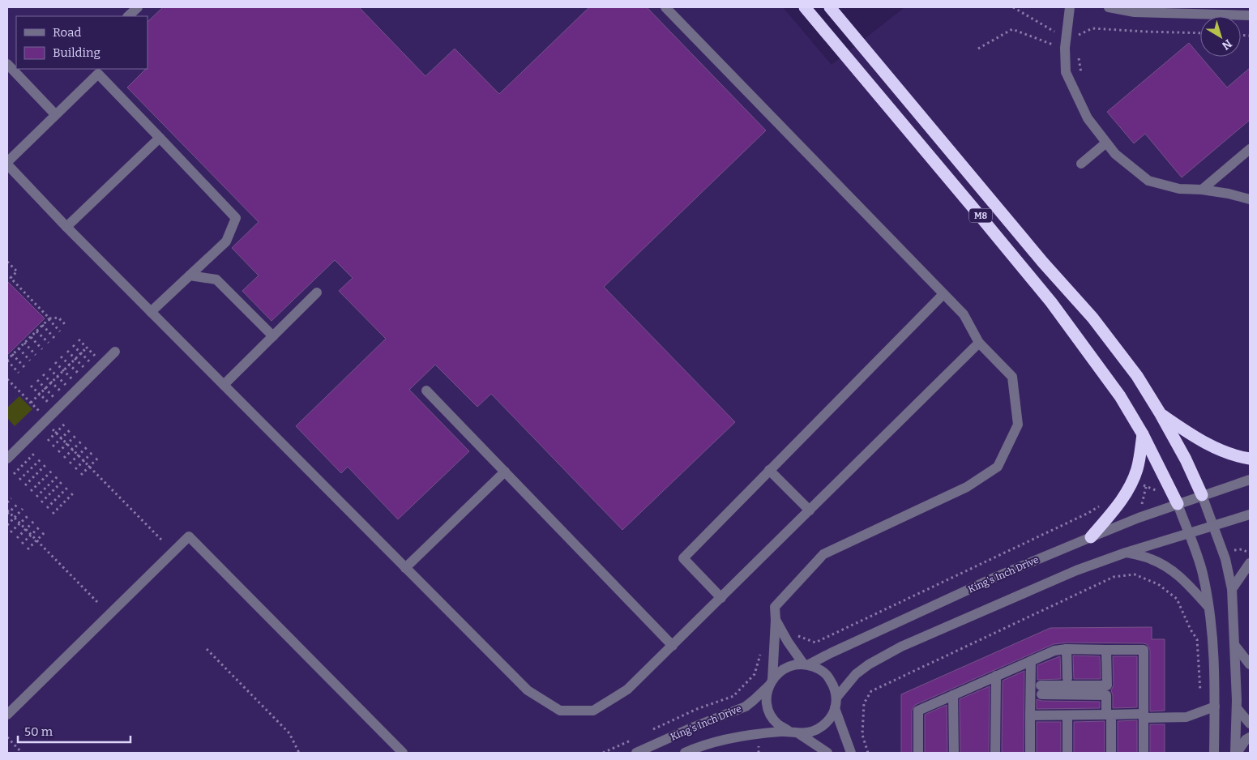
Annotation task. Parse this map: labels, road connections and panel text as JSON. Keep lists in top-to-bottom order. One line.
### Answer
{"streets":{"highway":["M8"],"street":["King's Inch Drive"]},"crossings":[["M8","King's Inch Drive"]],"legend":["Road","Building"],"scale_bar":"50 m","north":"bottom right"}
